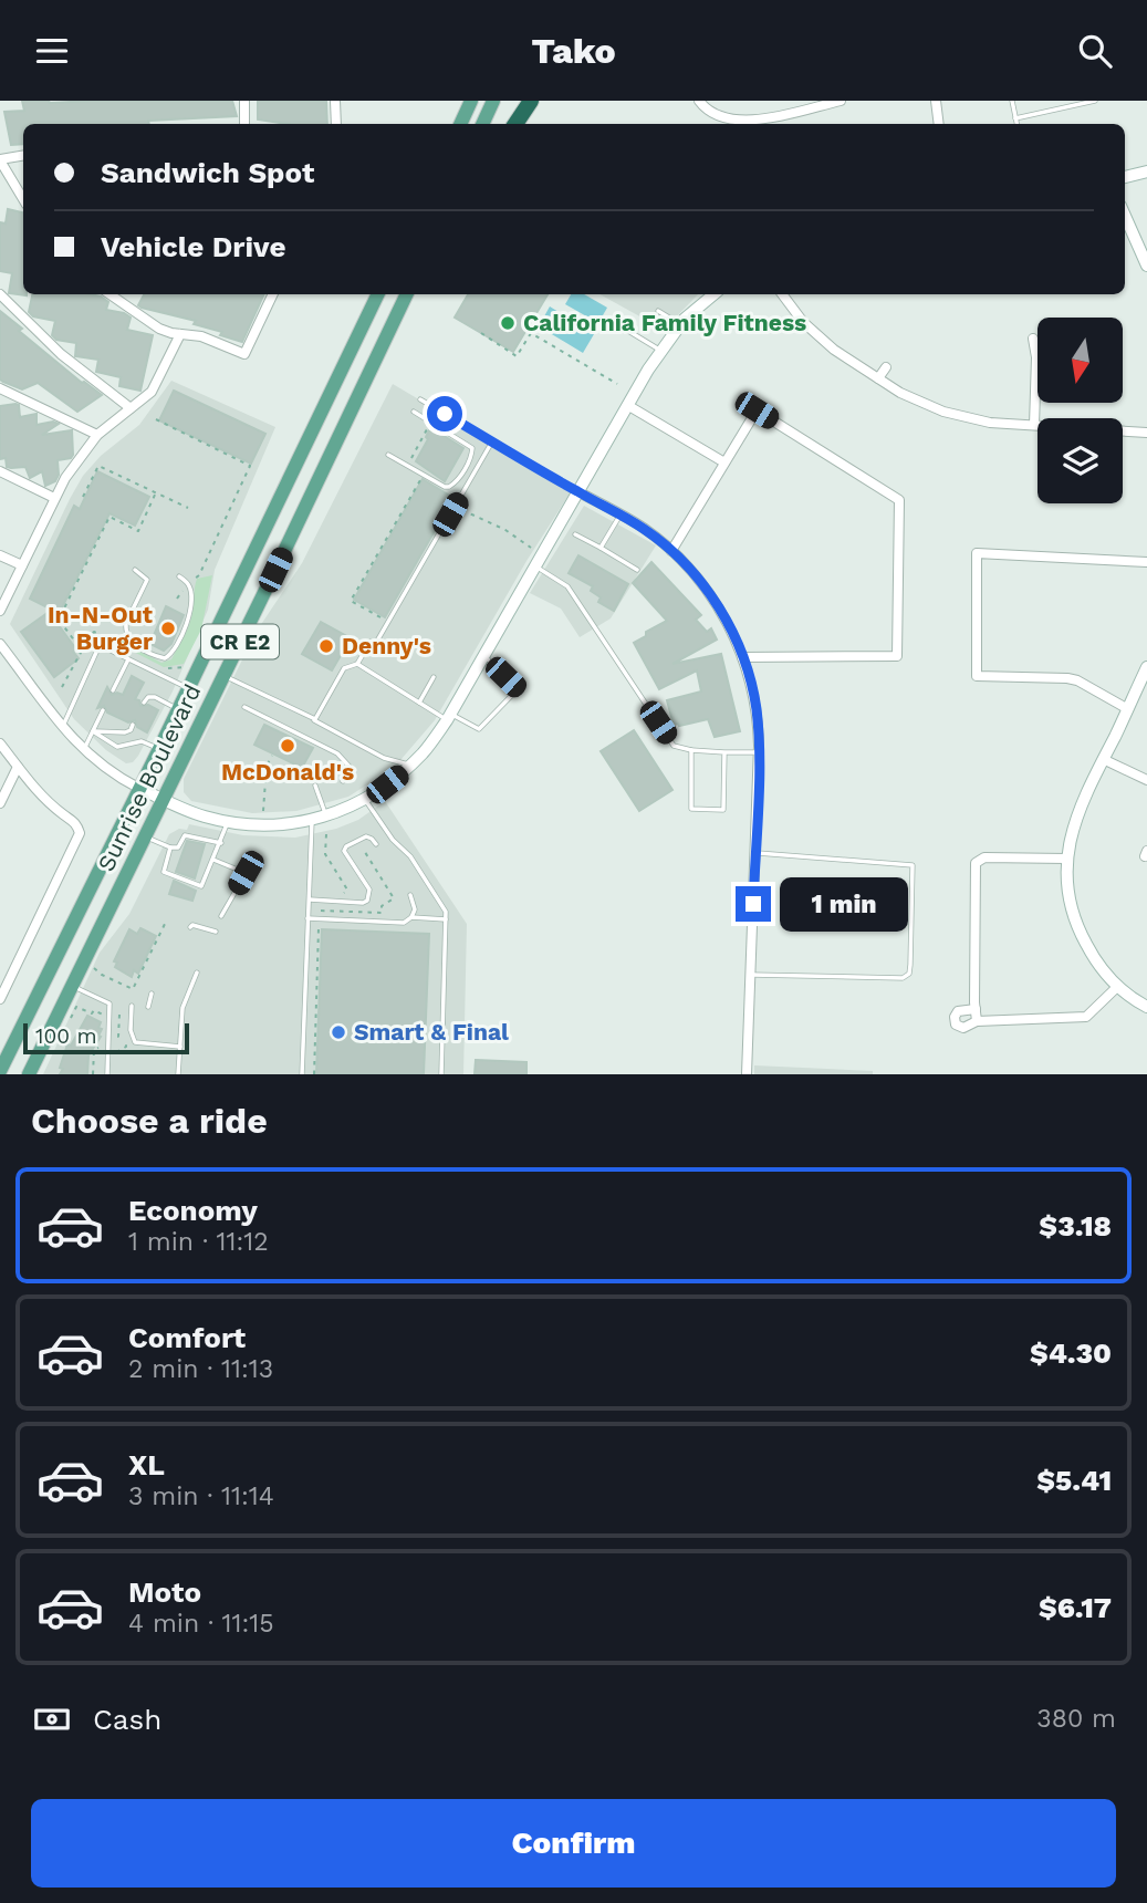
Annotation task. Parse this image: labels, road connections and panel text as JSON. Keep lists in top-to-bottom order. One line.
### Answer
{"streets":{"main road":["CR E2","Sunrise Boulevard"]},"places":["California Family Fitness","In-N-Out Burger","Denny's","McDonald's","Smart & Final"],"scale_bar":"100 m","north":"bottom","page":{"header":"Tako","banner":["Sandwich Spot","Vehicle Drive"],"bubble":"1 min","scale":"100 m","heading":"Choose a ride","list":[{"name":"Economy","note":"1 min · 11:12","value":"$3.18"},{"name":"Comfort","note":"2 min · 11:13","value":"$4.30"},{"name":"XL","note":"3 min · 11:14","value":"$5.41"},{"name":"Moto","note":"4 min · 11:15","value":"$6.17"}],"pay":["Cash","380 m"],"buttons":"Confirm"}}
